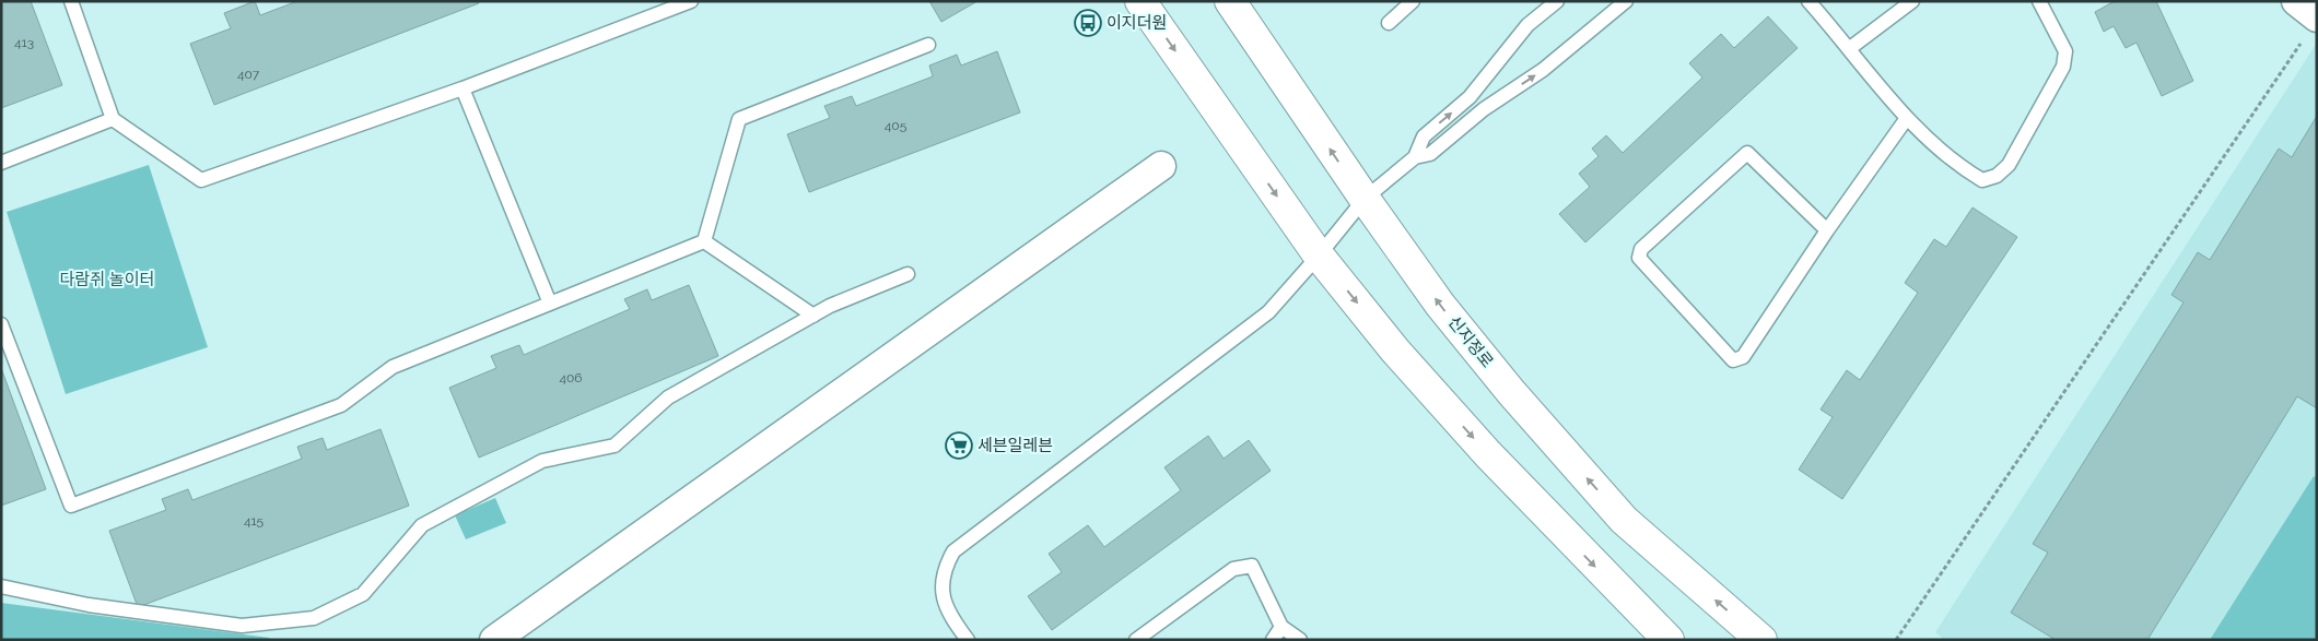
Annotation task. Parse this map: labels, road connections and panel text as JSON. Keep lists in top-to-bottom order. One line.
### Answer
{"streets":{"street":["신지정로"]},"parks":["다람쥐 놀이터"],"places":{"bus stop":["이지더원"],"supermarket":["세븐일레븐"]},"house_numbers":["413","407","405","406","415"]}
